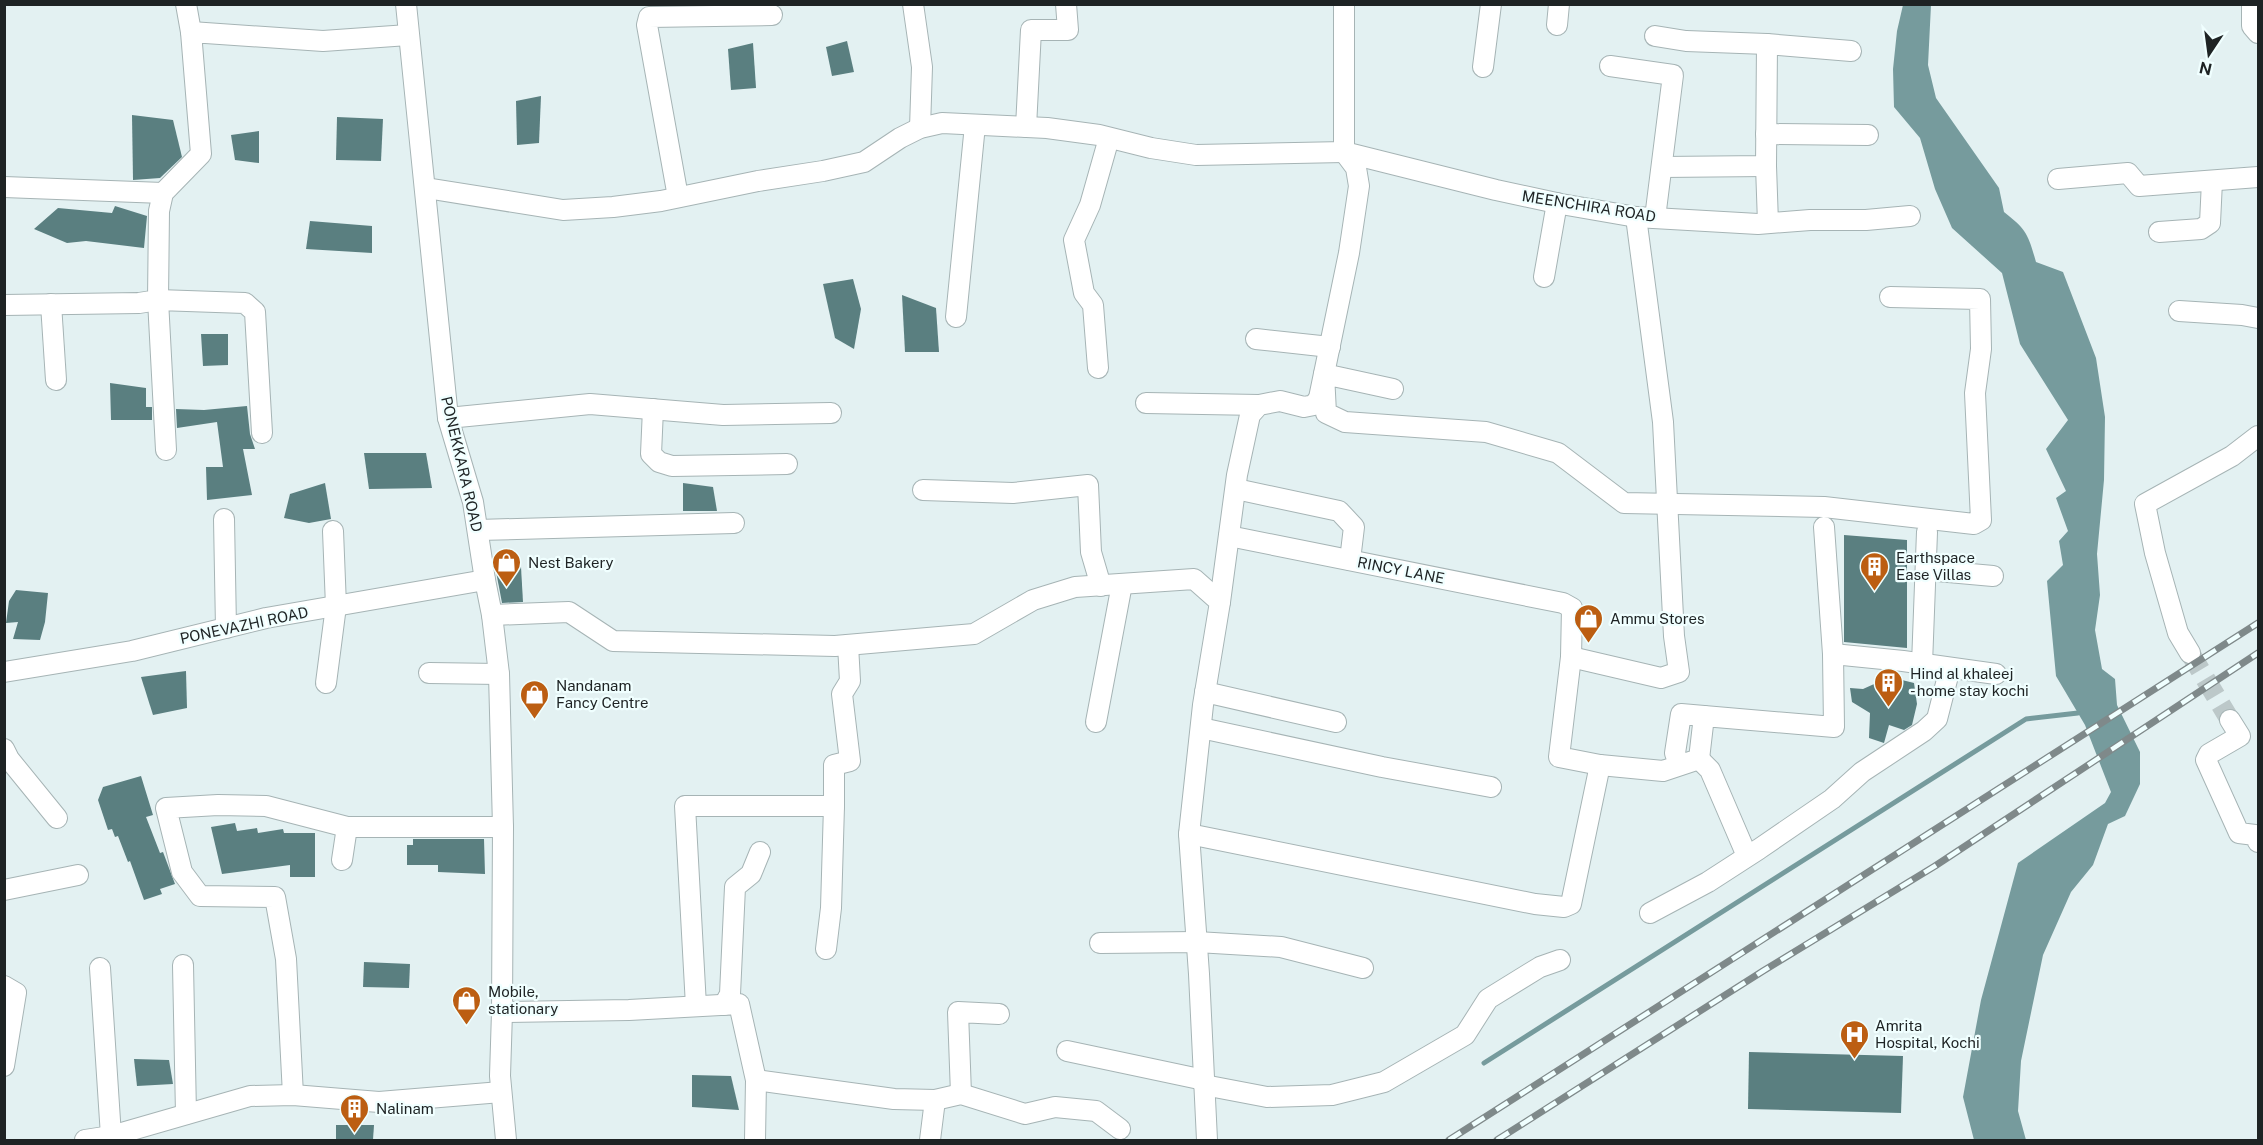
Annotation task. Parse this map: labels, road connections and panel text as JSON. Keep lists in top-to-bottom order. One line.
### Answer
{"streets":{"street":["MEENCHIRA ROAD","PONEKKARA ROAD","RINCY LANE","PONEVAZHI ROAD"]},"crossings":[["MEENCHIRA ROAD","PONEKKARA ROAD"],["PONEKKARA ROAD","PONEVAZHI ROAD"]],"places":{"shop":["Nest Bakery","Ammu Stores","Nandanam Fancy Centre","Mobile, stationary"],"building":["Earthspace Ease Villas","Hind al khaleej - home stay kochi","Nalinam"],"hospital":["Amrita Hospital, Kochi"]},"north":"bottom"}
